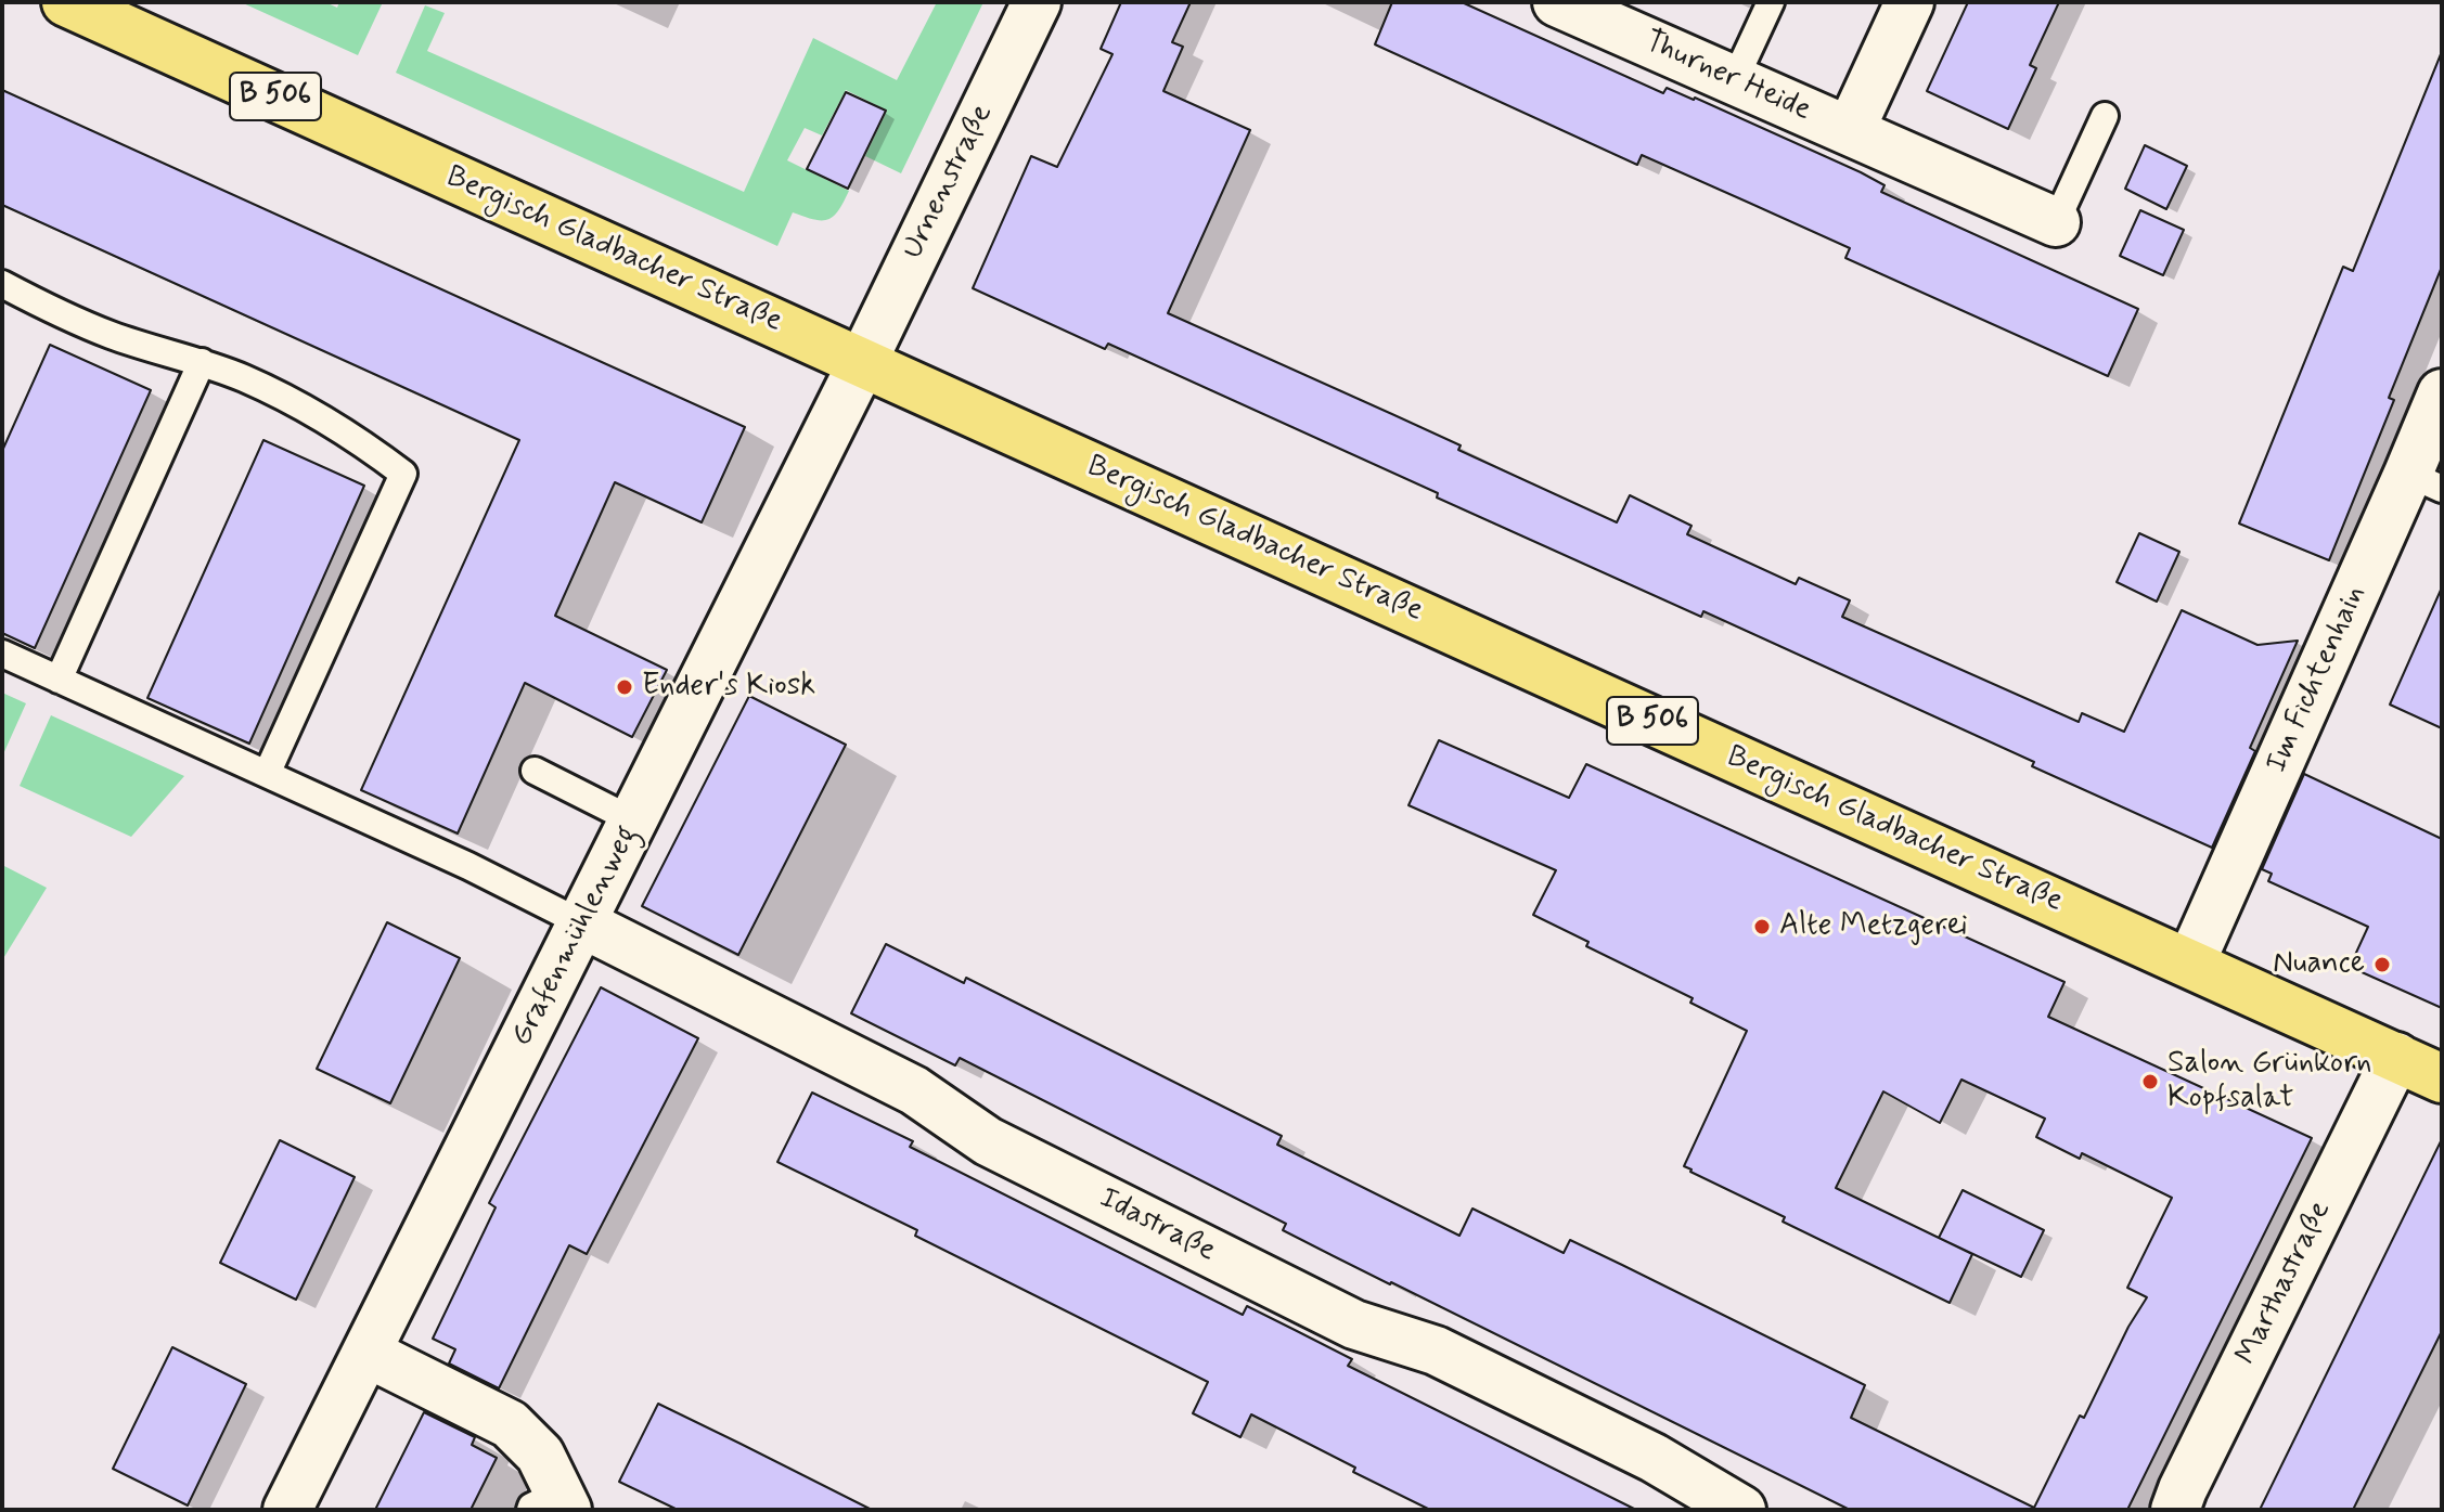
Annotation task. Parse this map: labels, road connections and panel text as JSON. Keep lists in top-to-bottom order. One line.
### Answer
{"streets":{"main road":["B 506","Bergisch Gladbacher Straße"],"street":["Thurner Heide","Urnenstraße","Im Fichtenhain","Grafenmühlenweg","Idastraße","Marthastraße"]},"crossings":[["Urnenstraße","Bergisch Gladbacher Straße"],["Urnenstraße","Grafenmühlenweg"],["Bergisch Gladbacher Straße","Im Fichtenhain"],["Bergisch Gladbacher Straße","Grafenmühlenweg"],["Bergisch Gladbacher Straße","Marthastraße"],["Grafenmühlenweg","Idastraße"]],"places":["Ender's Kiosk","Alte Metzgerei","Nuance","Salon Grünkorn Kopfsalat"]}
